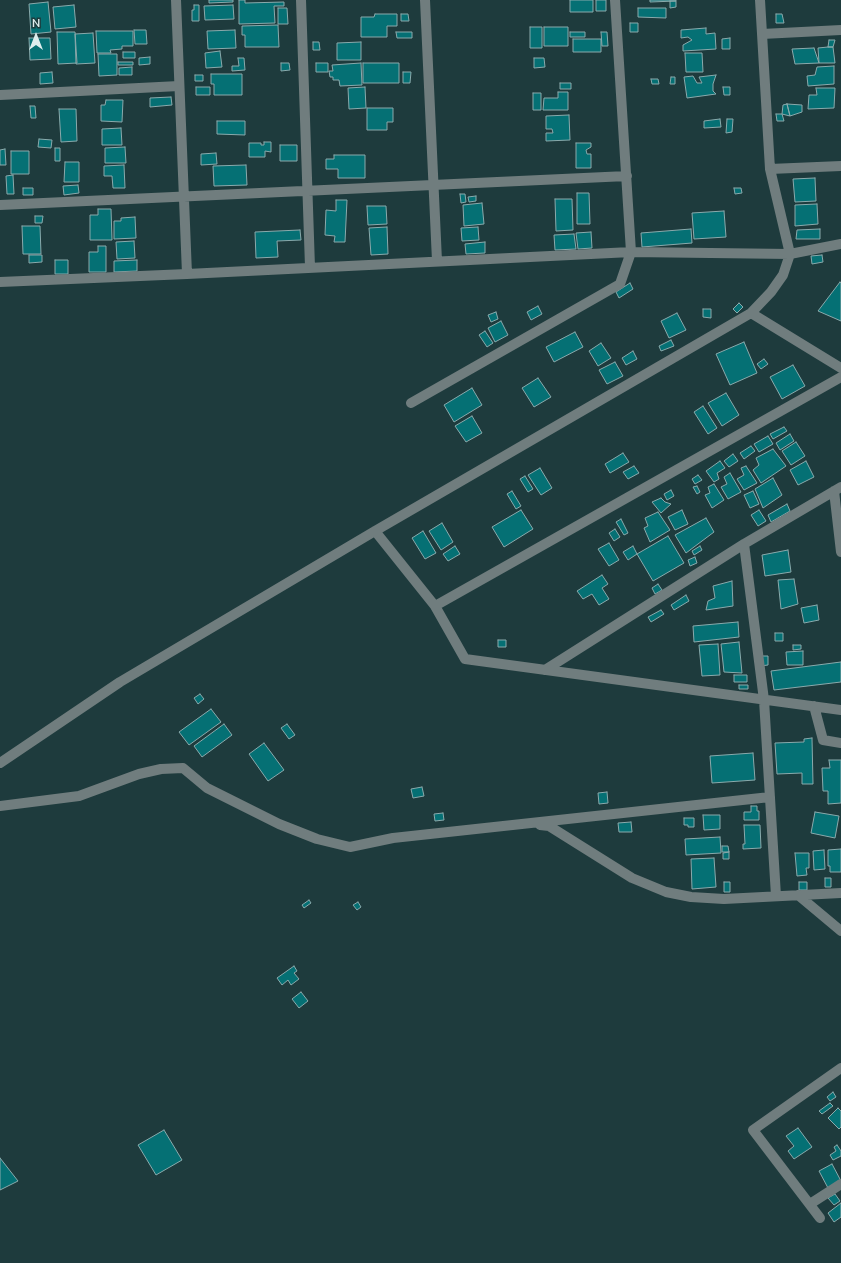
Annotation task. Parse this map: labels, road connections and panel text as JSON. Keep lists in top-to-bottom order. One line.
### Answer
{"north":"top"}
